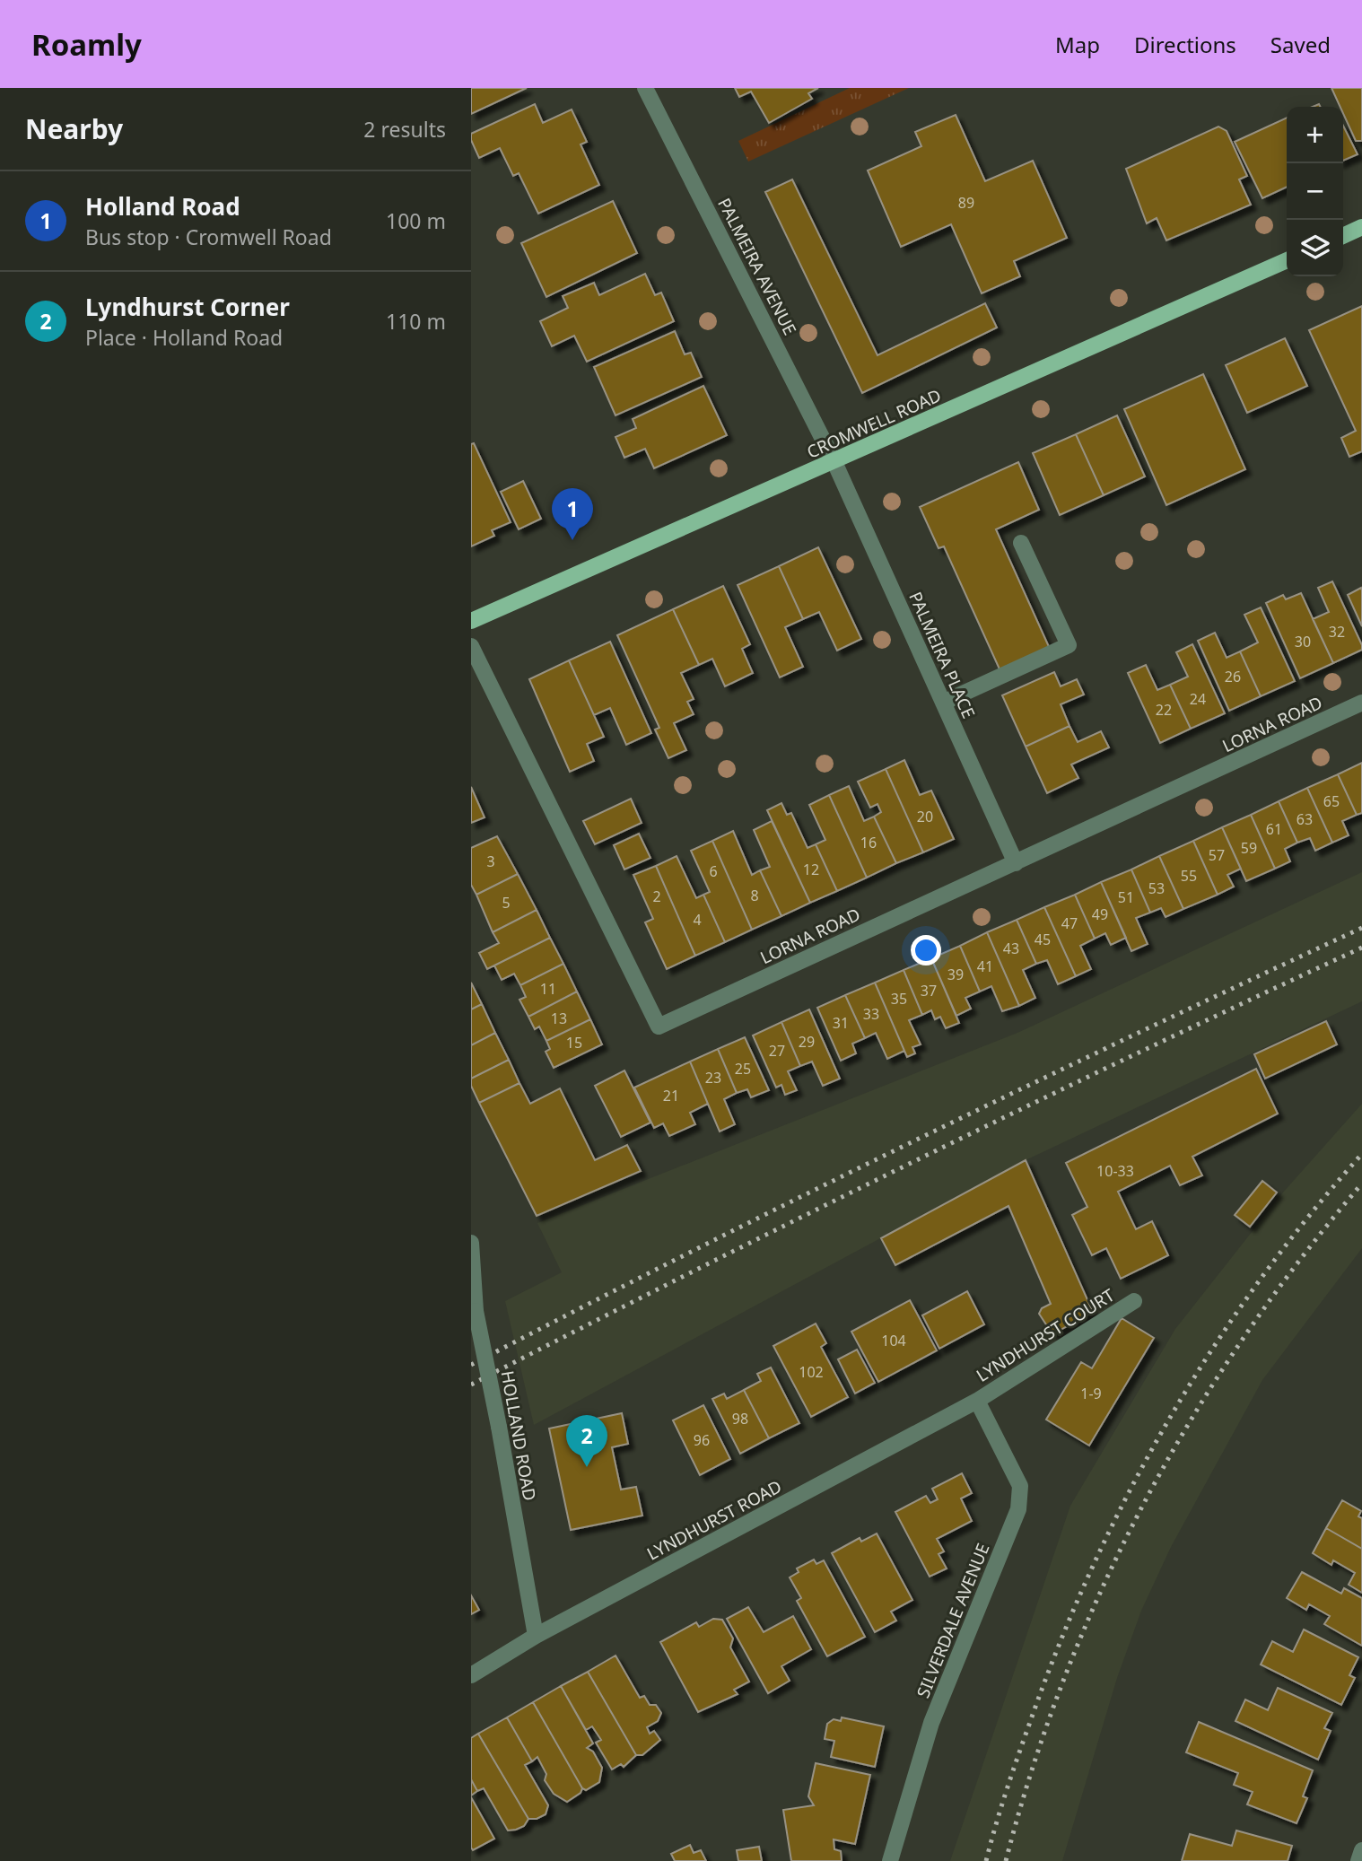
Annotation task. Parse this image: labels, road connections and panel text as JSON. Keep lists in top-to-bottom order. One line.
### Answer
{"streets":{"main road":["CROMWELL ROAD"],"street":["PALMEIRA AVENUE","PALMEIRA PLACE","LORNA ROAD","LYNDHURST COURT","HOLLAND ROAD","LYNDHURST ROAD","SILVERDALE AVENUE"]},"crossings":[["PALMEIRA AVENUE","CROMWELL ROAD"],["PALMEIRA AVENUE","PALMEIRA PLACE"],["CROMWELL ROAD","PALMEIRA PLACE"],["PALMEIRA PLACE","LORNA ROAD"],["LYNDHURST COURT","LYNDHURST ROAD"],["LYNDHURST COURT","SILVERDALE AVENUE"],["HOLLAND ROAD","LYNDHURST ROAD"],["LYNDHURST ROAD","SILVERDALE AVENUE"]],"house_numbers":["89","32","30","26","24","22","65","20","63","61","16","59","57","3","12","6","55","53","8","2","51","5","49","4","47","45","43","41","39","11","37","35","33","13","31","29","15","27","25","23","21","10-33","104","102","1-9","98","96"],"page":{"header":"Roamly","nav":["Map","Directions","Saved"],"heading":["Nearby","2 results"],"map_buttons":["+","−"],"list":[{"mark":"1","name":"Holland Road","note":"Bus stop · Cromwell Road","value":"100 m"},{"mark":"2","name":"Lyndhurst Corner","note":"Place · Holland Road","value":"110 m"}],"pins":["1","2"]}}
